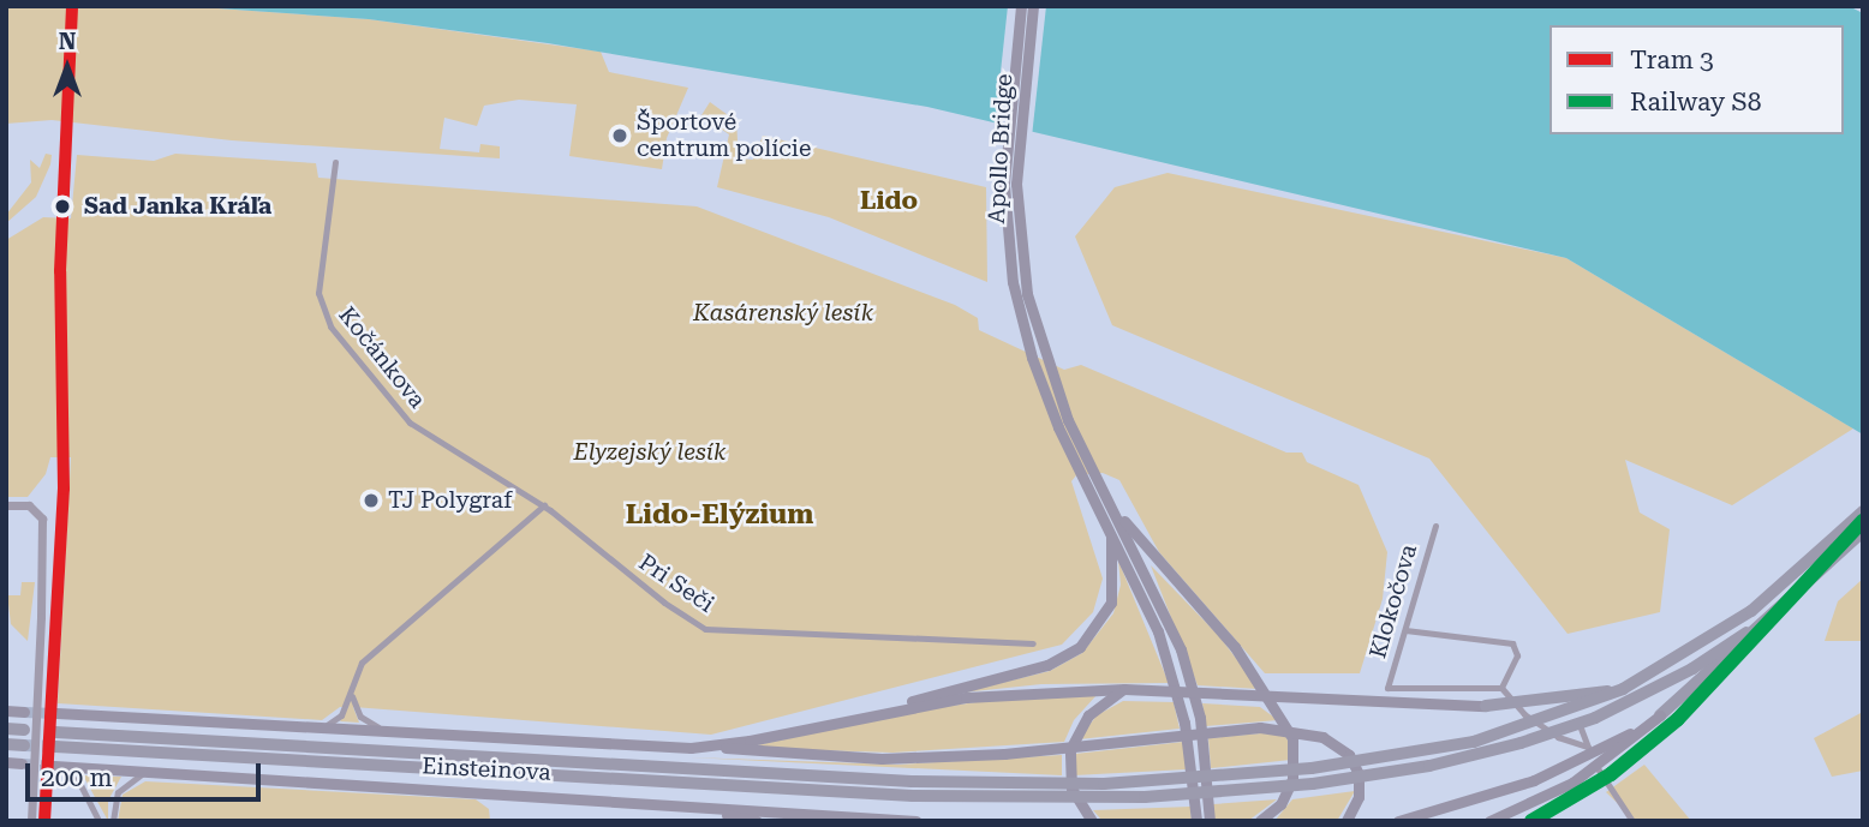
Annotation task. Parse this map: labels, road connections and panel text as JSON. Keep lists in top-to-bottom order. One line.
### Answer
{"streets":{"main road":["Apollo Bridge","Einsteinova"],"street":["Kočánkova","Pri Seči","Klokočova"]},"crossings":[["Kočánkova","Pri Seči"]],"districts":["Lido","Lido-Elýzium"],"parks":["Kasárenský lesík","Elyzejský lesík"],"places":["Športové centrum polície","Sad Janka Kráľa","TJ Polygraf"],"lines":["tram line 3","rail line S8"],"legend":["Tram 3","Railway S8"],"scale_bar":"200 m","north":"top"}
